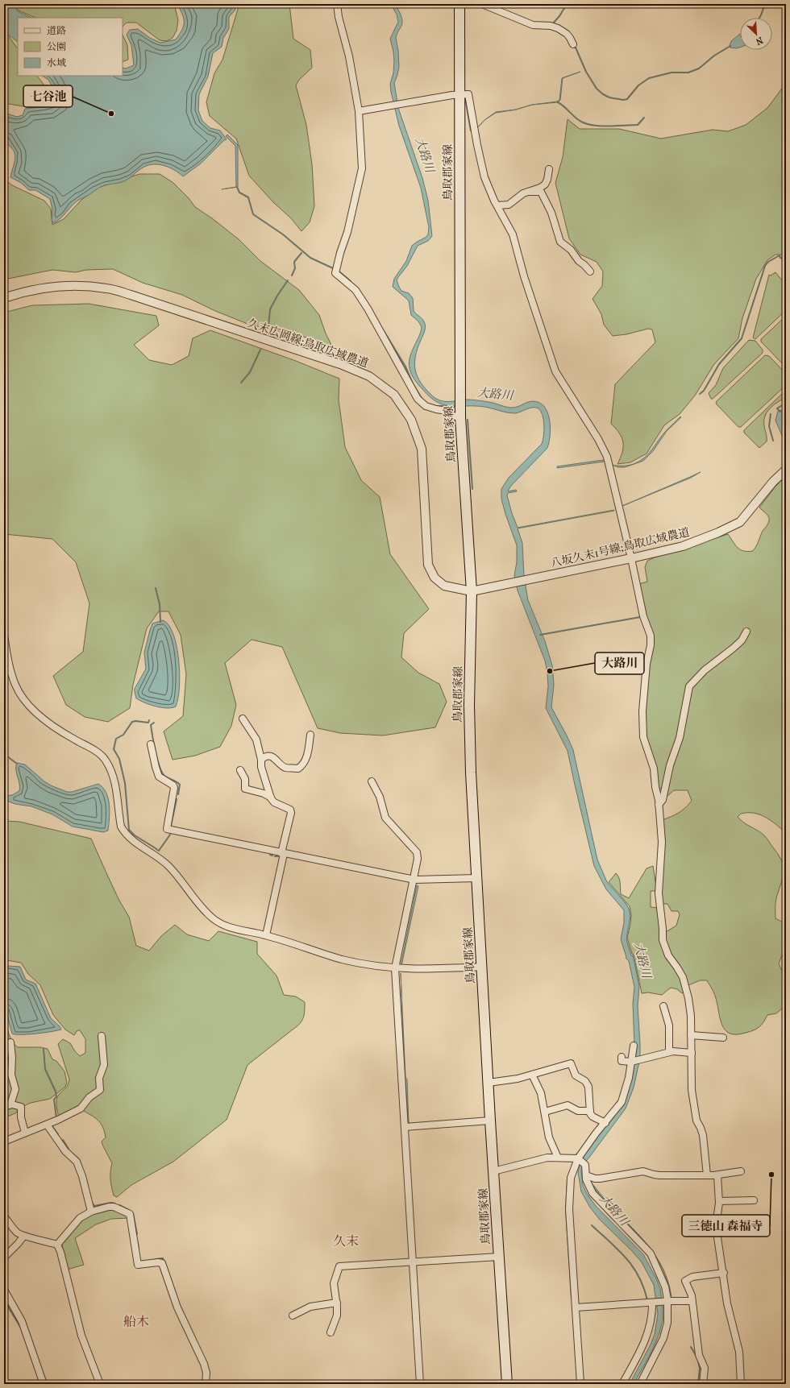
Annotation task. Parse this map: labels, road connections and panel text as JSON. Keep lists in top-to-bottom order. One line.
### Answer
{"streets":{"main road":["鳥取郡家線"],"street":["久末広岡線;鳥取広域農道","八坂久末1号線;鳥取広域農道"]},"crossings":[["鳥取郡家線","久末広岡線;鳥取広域農道"],["鳥取郡家線","八坂久末1号線;鳥取広域農道"],["久末広岡線;鳥取広域農道","八坂久末1号線;鳥取広域農道"]],"districts":["久末","船木"],"water":["大路川"],"places":["七谷池","大路川","三徳山 森福寺"],"legend":["道路","公園","水域"],"north":"bottom right"}
